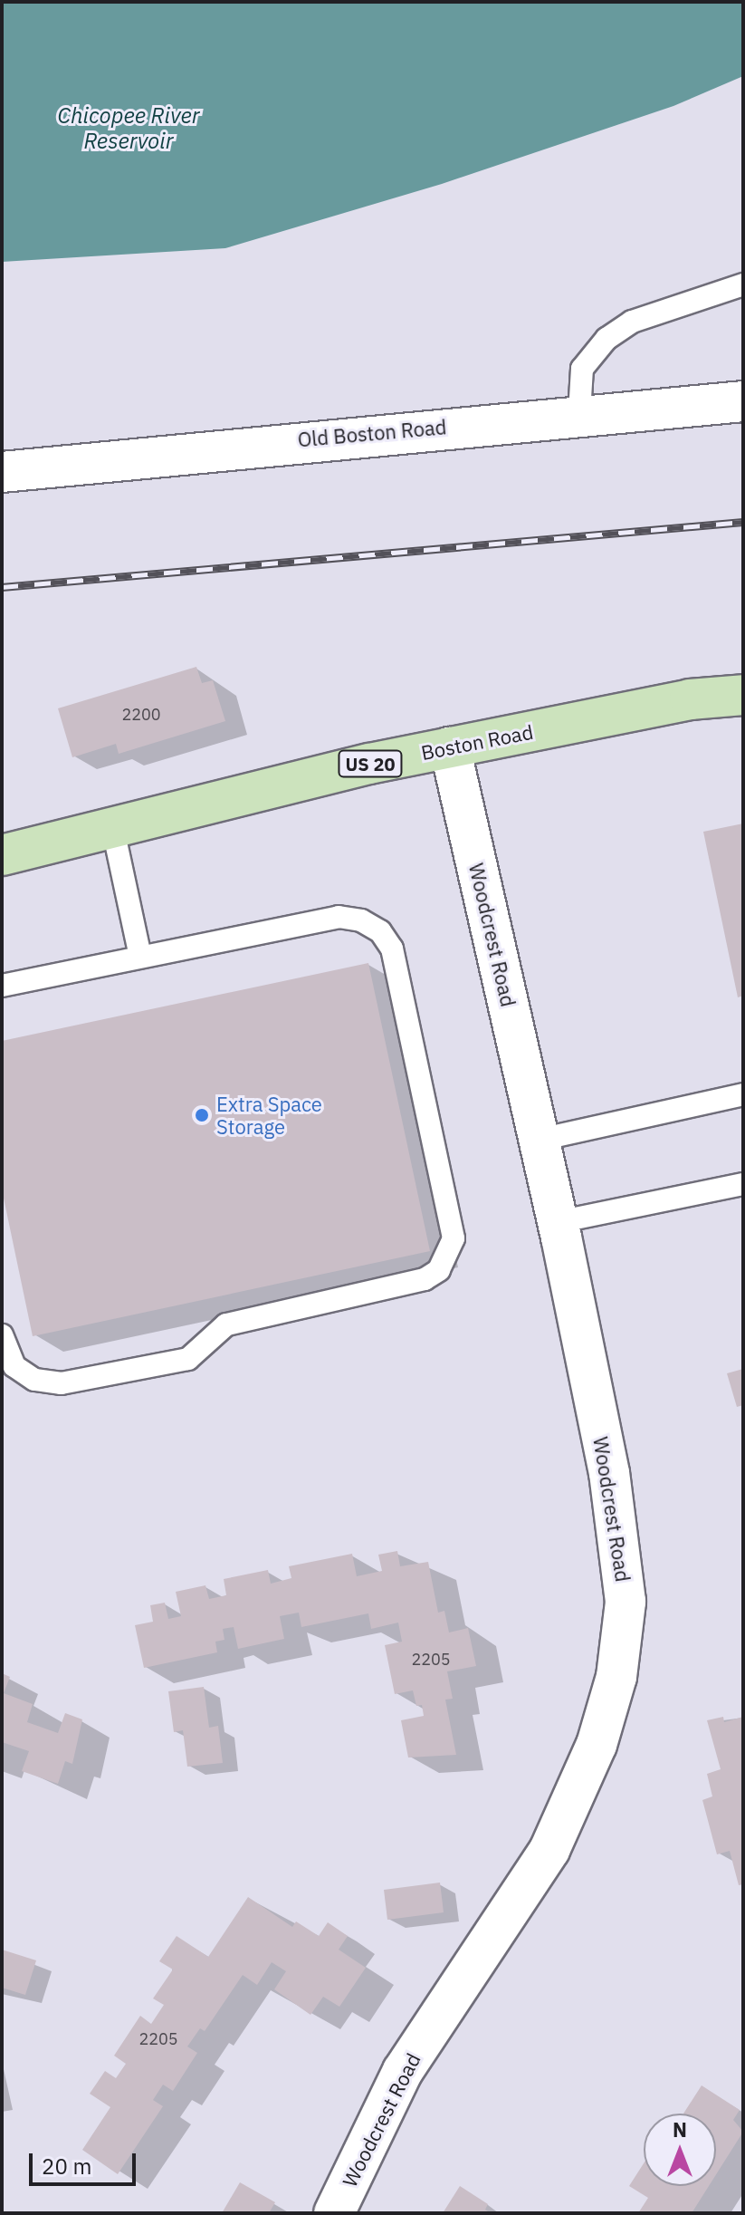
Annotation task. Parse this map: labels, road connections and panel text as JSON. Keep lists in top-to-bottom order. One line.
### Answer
{"streets":{"main road":["Boston Road","US 20"],"street":["Old Boston Road","Woodcrest Road"]},"crossings":[["Boston Road","Woodcrest Road"]],"water":["Chicopee River Reservoir"],"places":["Extra Space Storage"],"house_numbers":["2200","2205","2205"],"scale_bar":"20 m","north":"top"}
